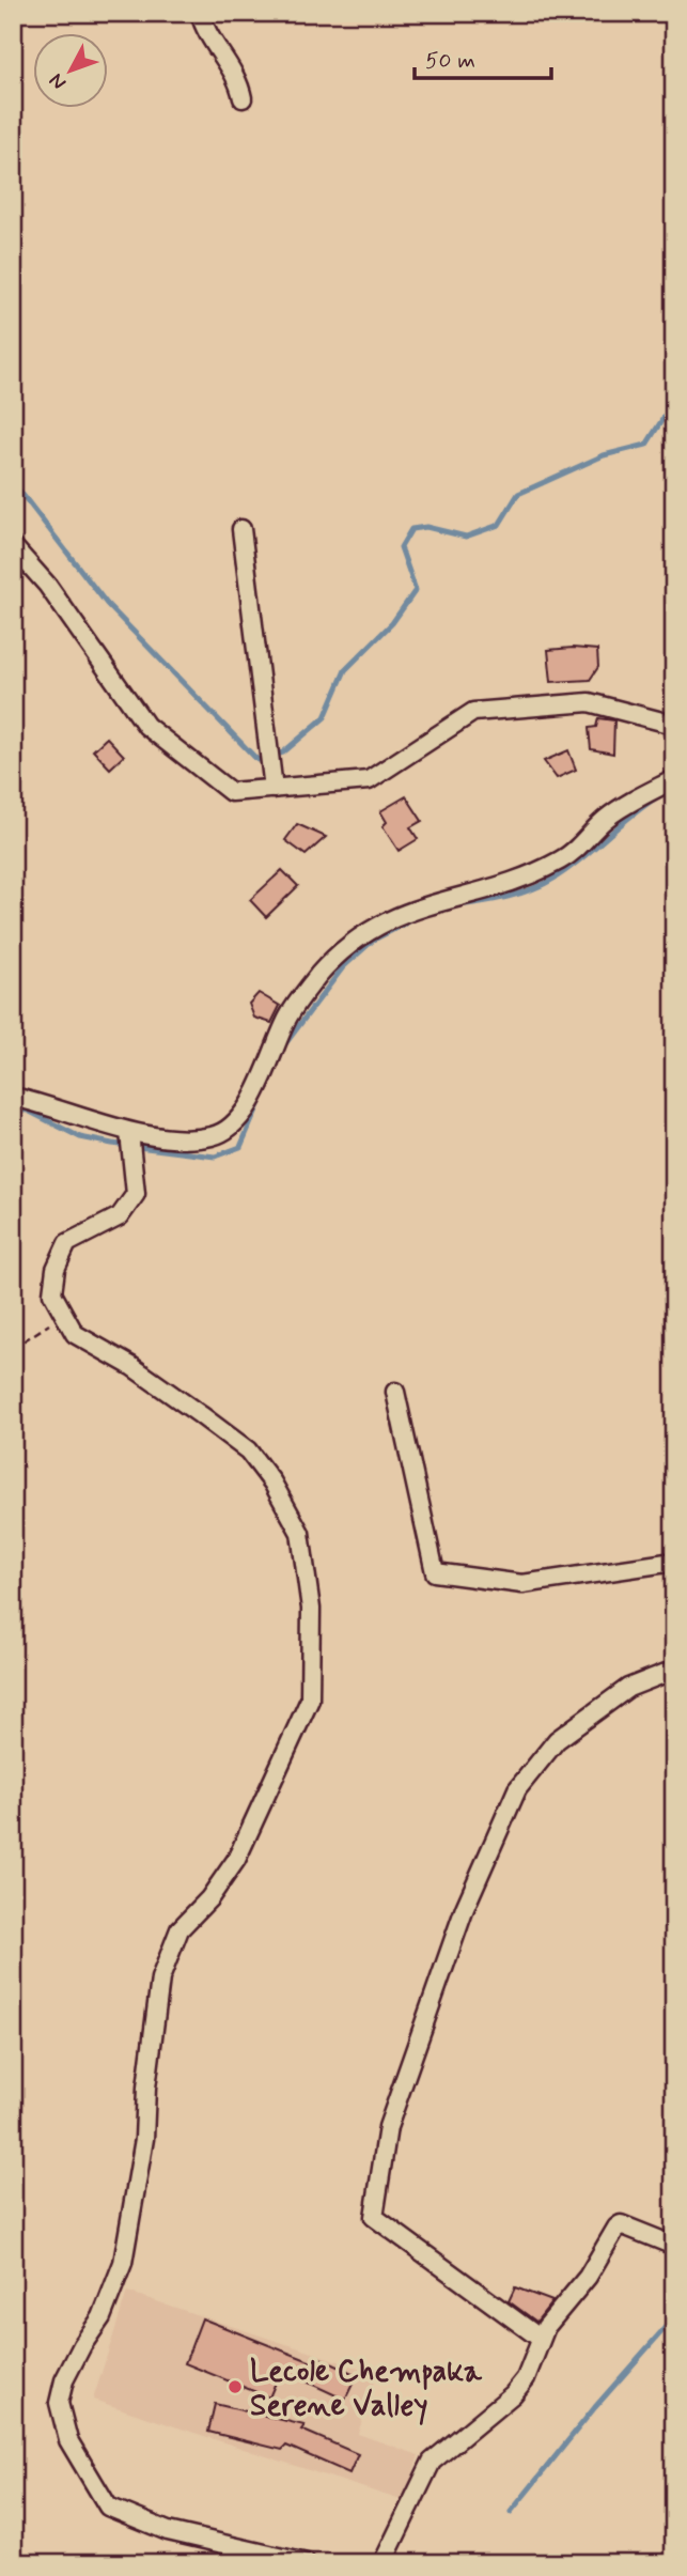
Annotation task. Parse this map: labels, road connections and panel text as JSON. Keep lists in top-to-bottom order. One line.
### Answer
{"places":["Lecole Chempaka Serene Valley"],"scale_bar":"50 m","north":"bottom left"}
